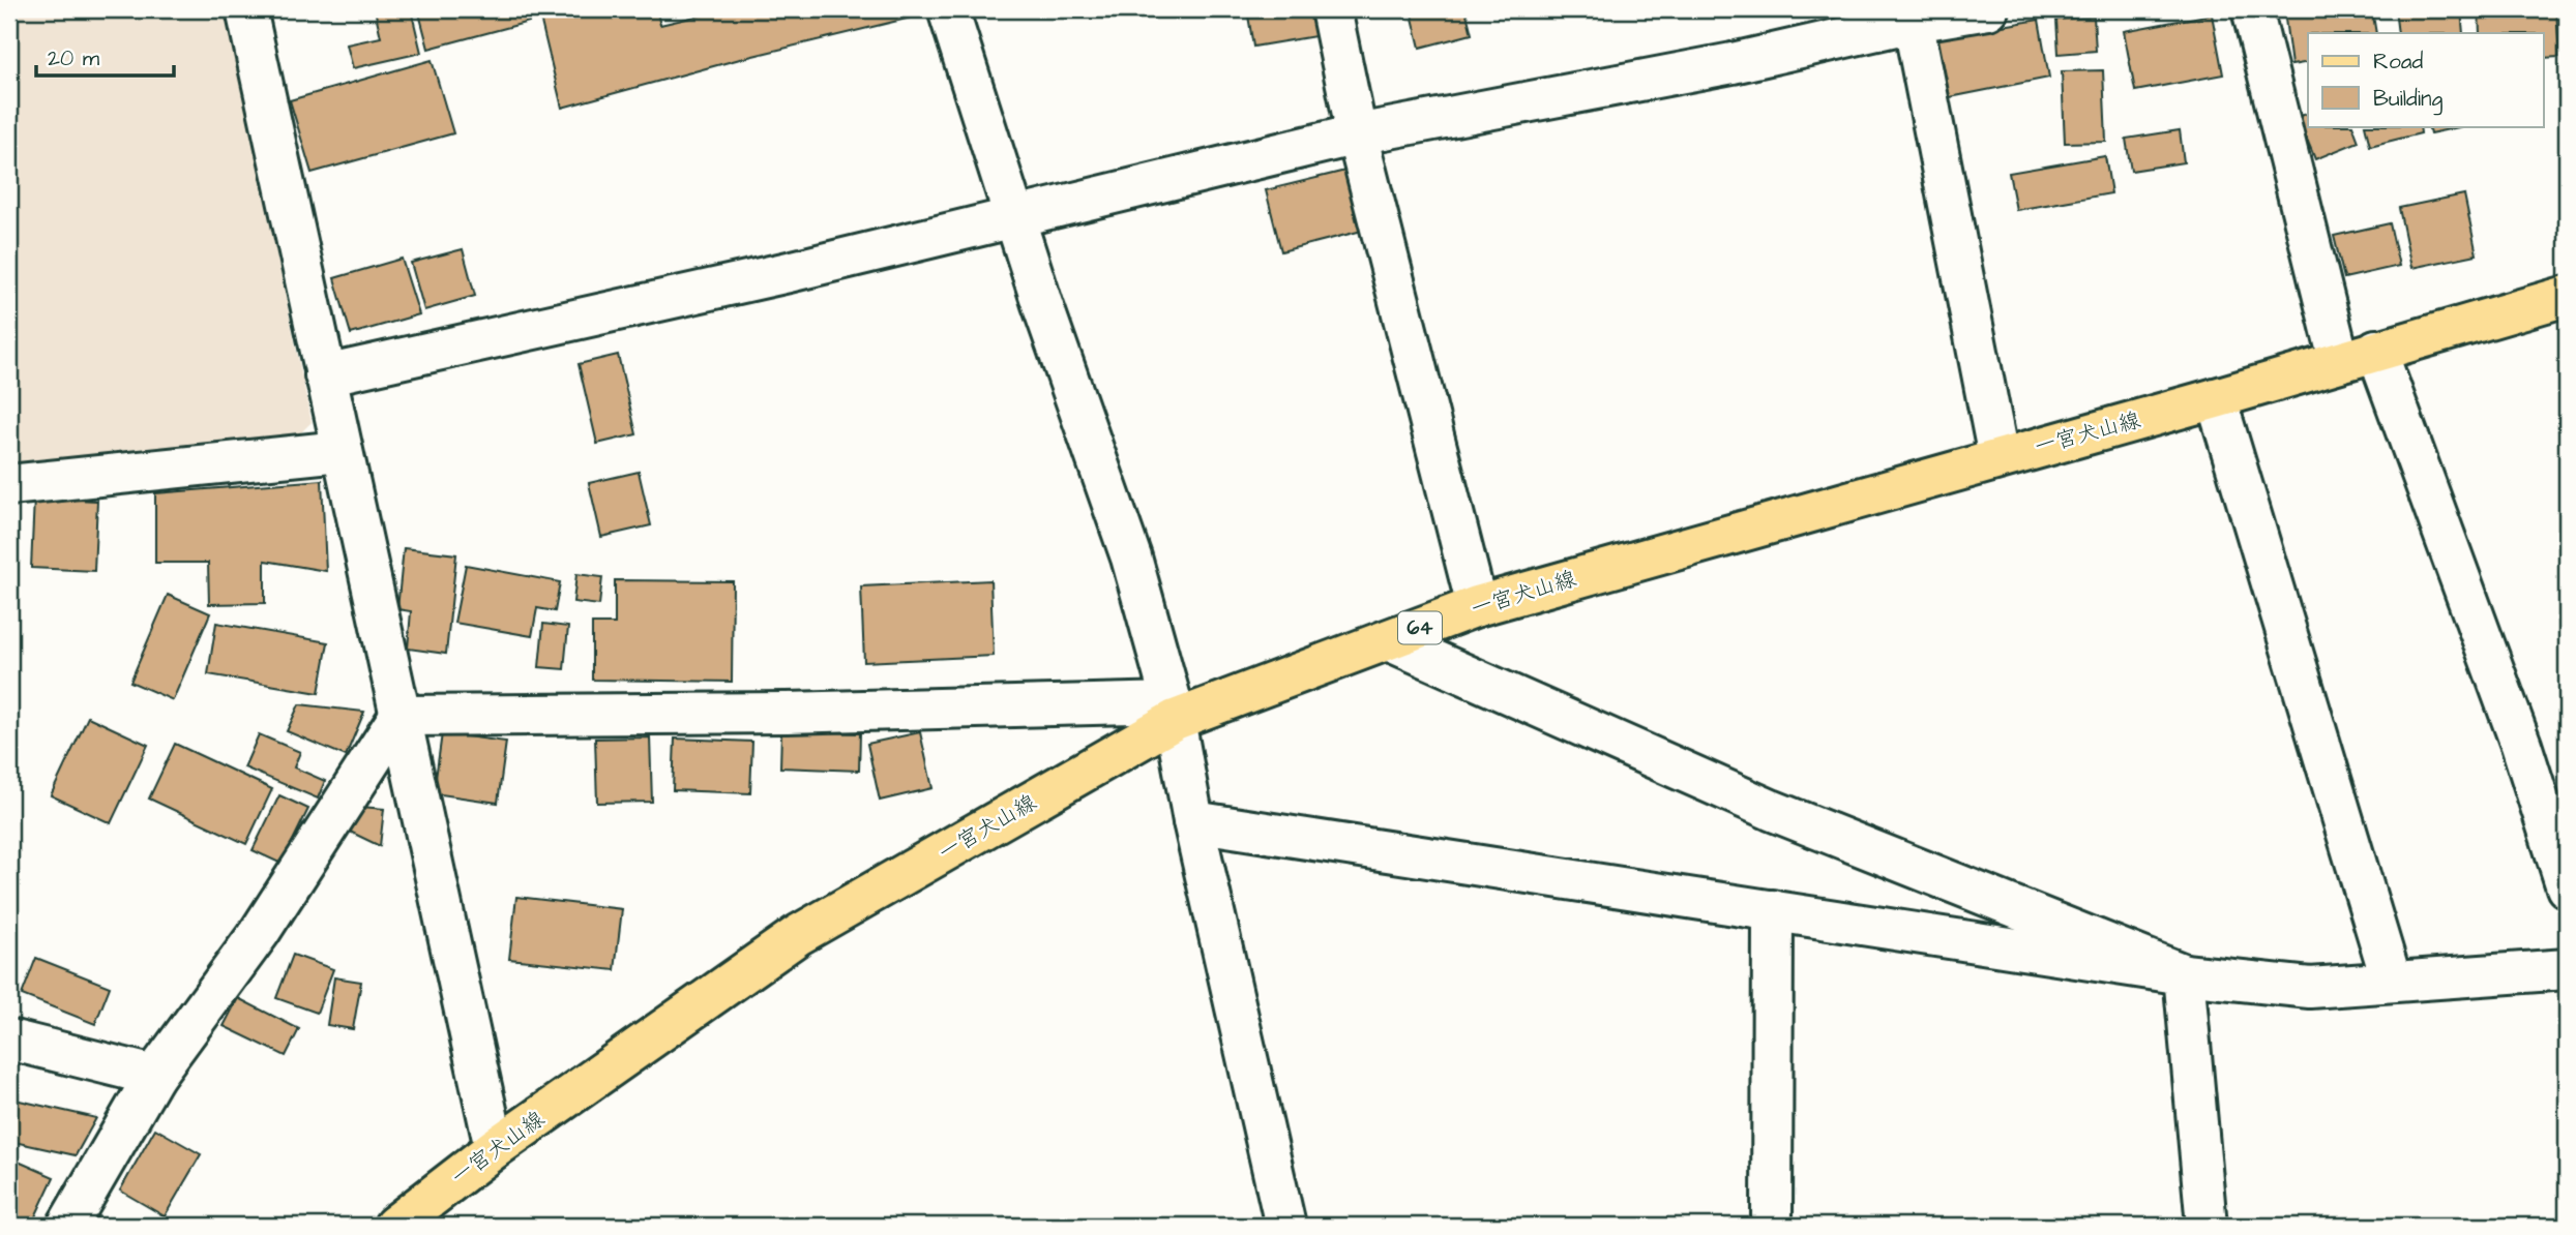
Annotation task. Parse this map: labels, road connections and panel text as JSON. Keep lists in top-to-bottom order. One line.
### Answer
{"streets":{"main road":["一宮犬山線","64"]},"legend":["Road","Building"],"scale_bar":"20 m"}
